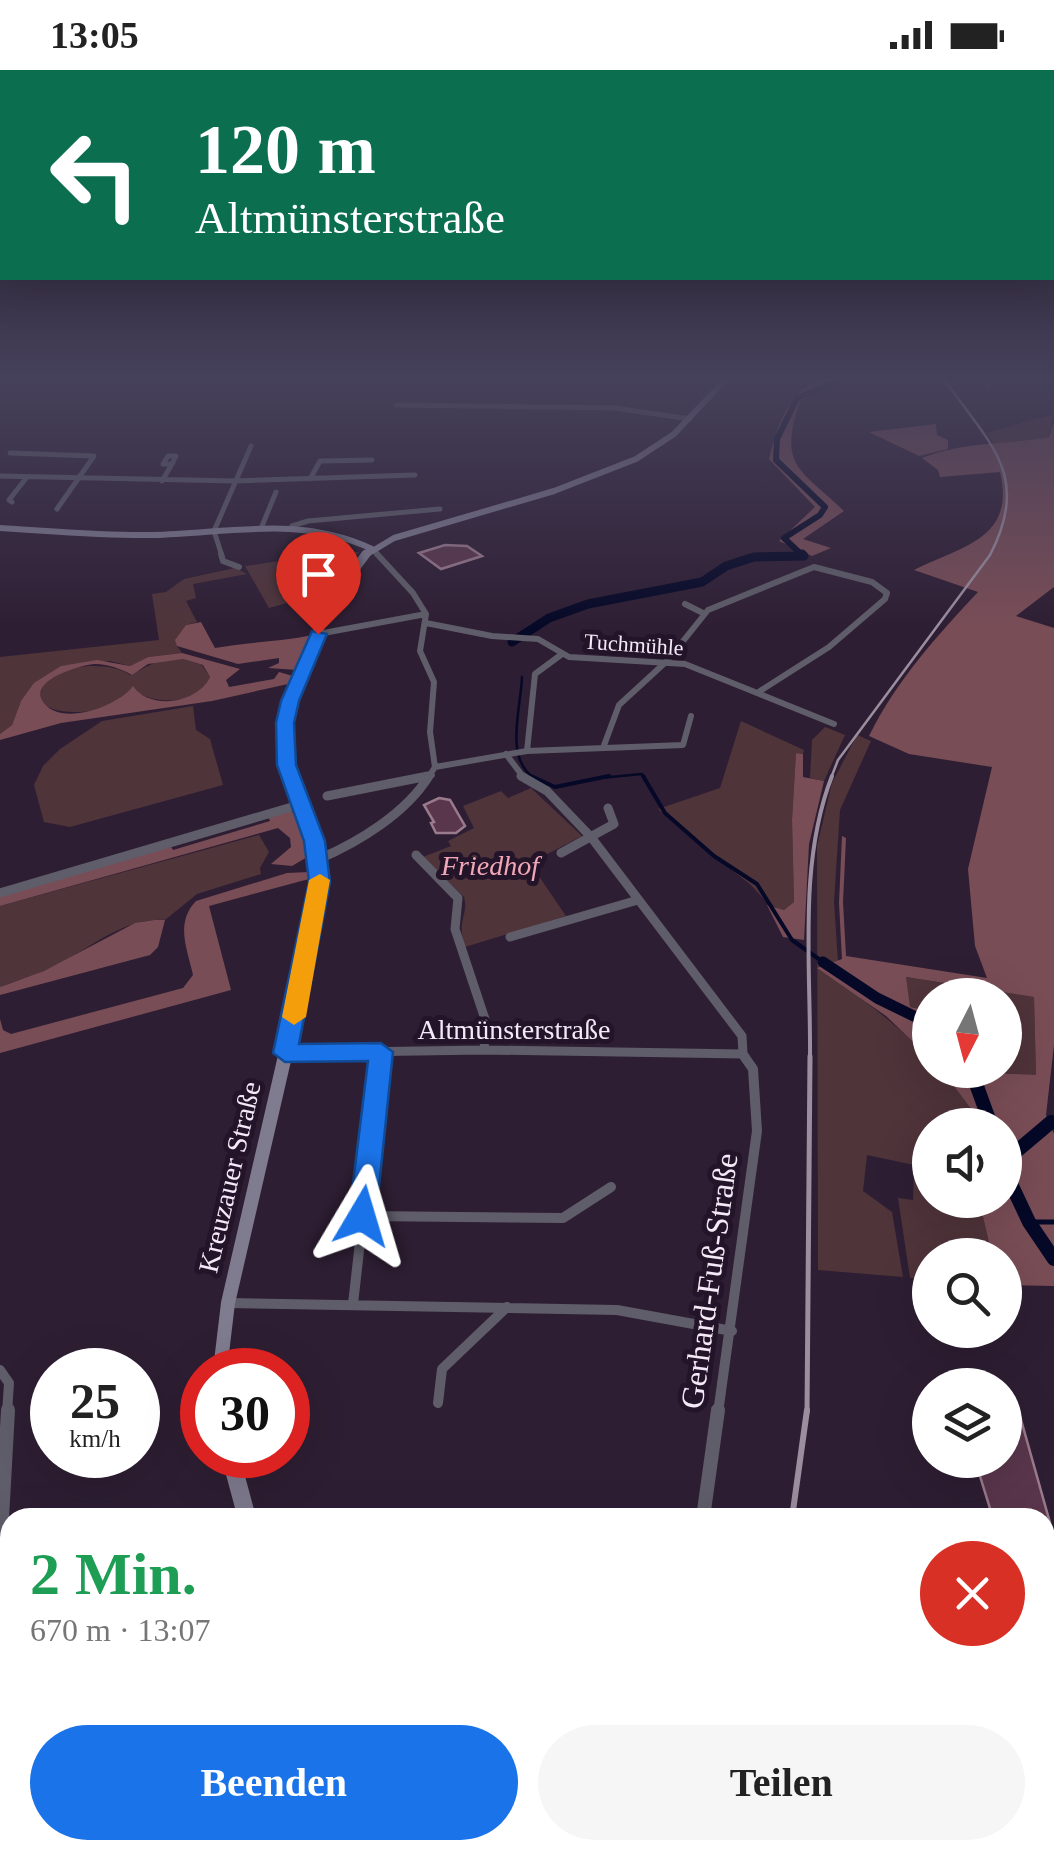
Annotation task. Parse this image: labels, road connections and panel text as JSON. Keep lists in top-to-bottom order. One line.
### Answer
{"streets":{"main road":["Kreuzauer Straße"],"street":["Tuchmühle","Altmünsterstraße","Gerhard-Fuß-Straße"]},"crossings":[["Altmünsterstraße","Kreuzauer Straße"],["Altmünsterstraße","Gerhard-Fuß-Straße"]],"parks":["Friedhof"],"north":"bottom","page":{"status":"13:05","turn":["120 m","Altmünsterstraße"],"speed":"25 km/h","limit":"30","heading":["2 Min.","670 m · 13:07"],"buttons":["Beenden","Teilen"]}}
